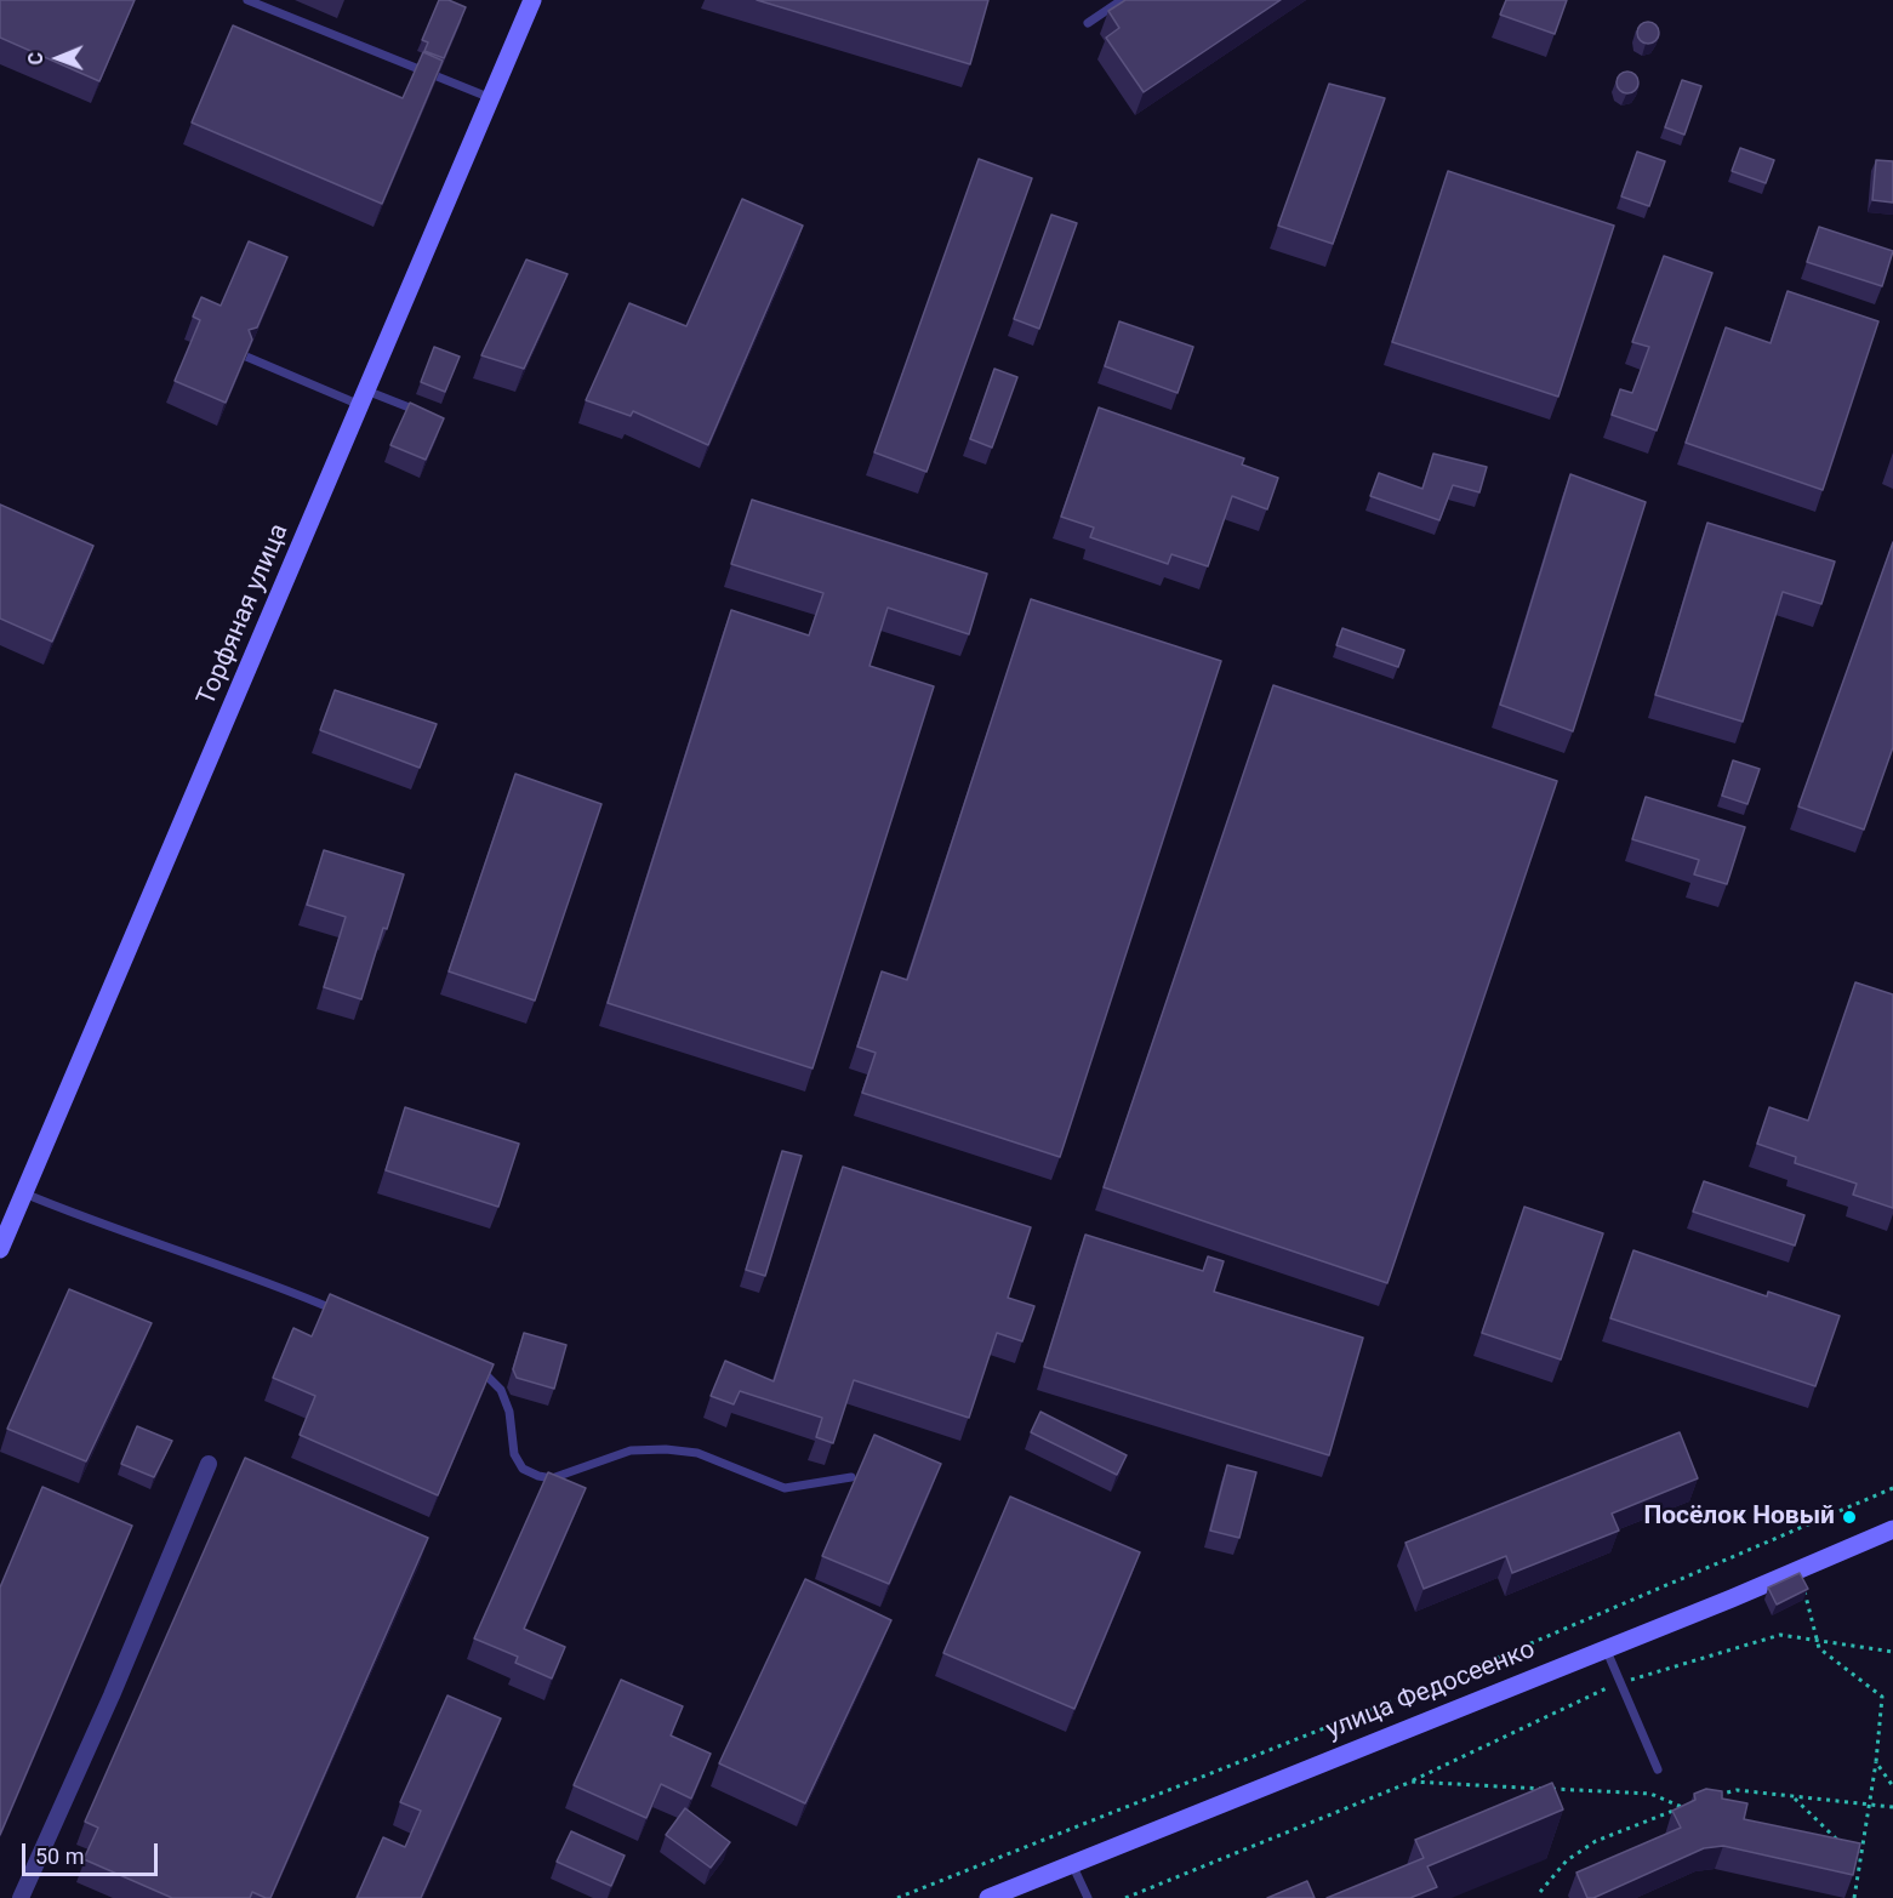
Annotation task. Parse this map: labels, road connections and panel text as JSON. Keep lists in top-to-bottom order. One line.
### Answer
{"streets":{"street":["Торфяная улица","улица Федосеенко"]},"places":["Посёлок Новый"],"scale_bar":"50 m","north":"left"}
